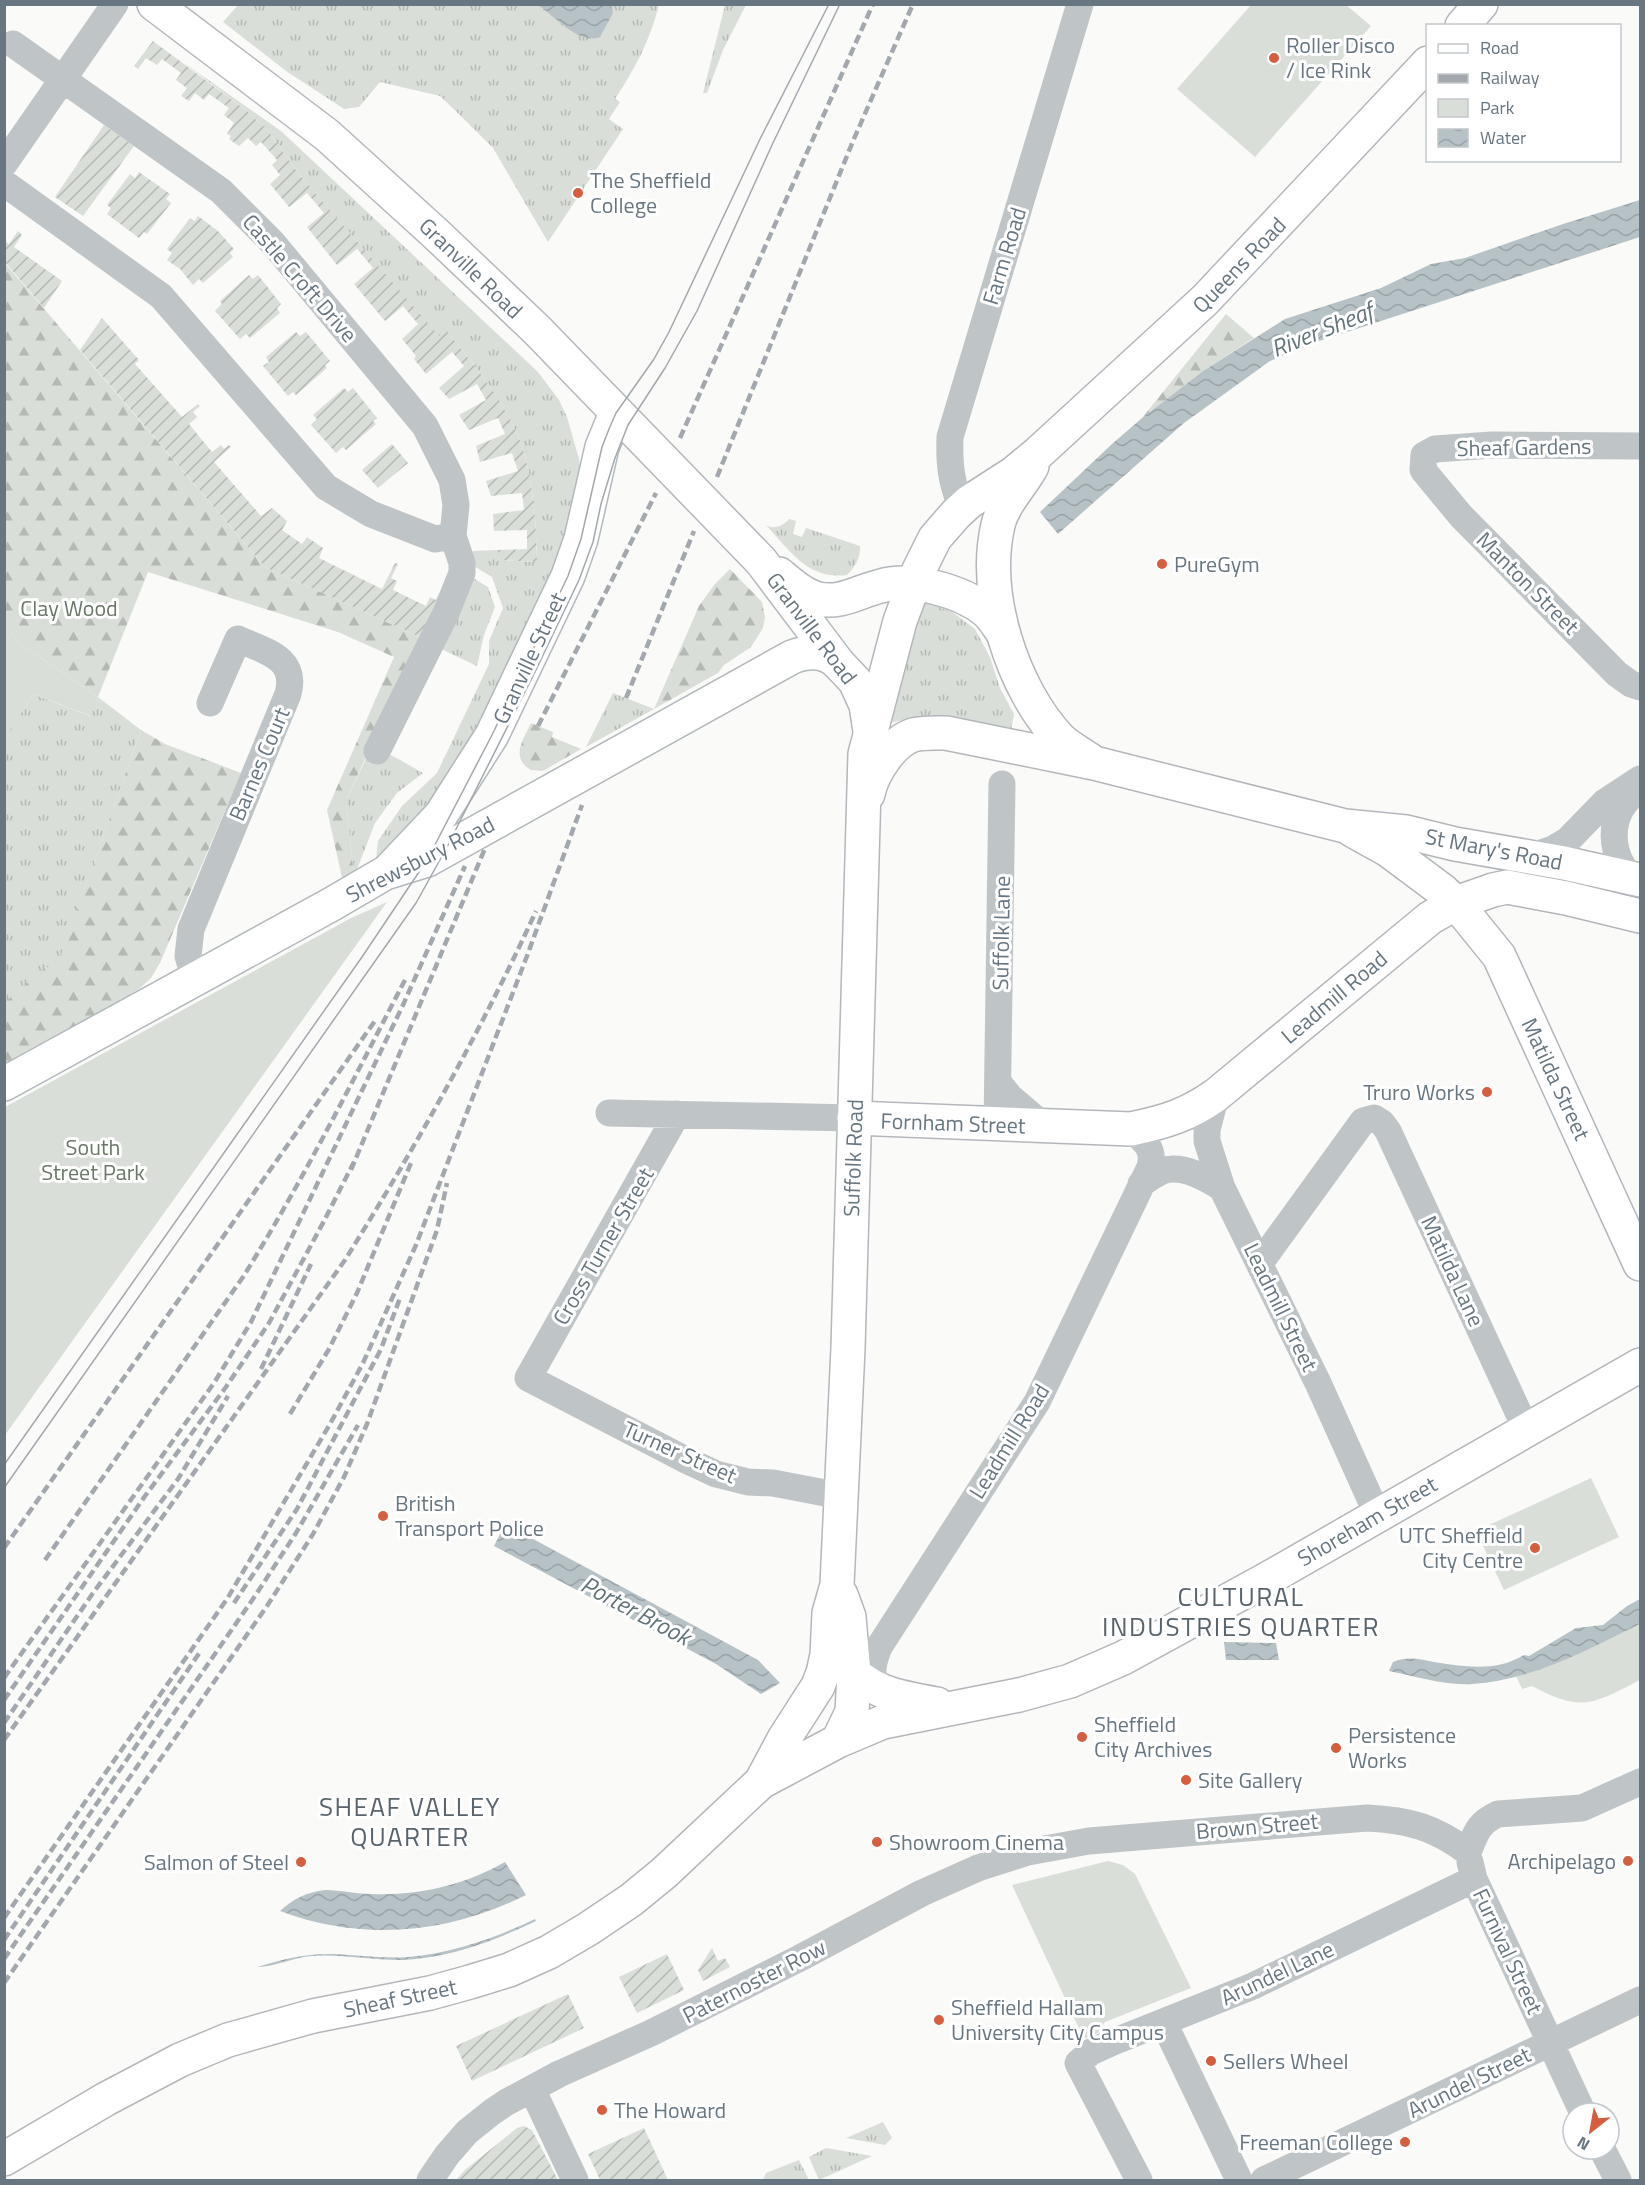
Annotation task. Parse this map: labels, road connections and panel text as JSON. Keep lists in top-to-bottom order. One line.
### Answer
{"streets":{"main road":["Queens Road","Granville Road","Granville Street","St Mary's Road","Shrewsbury Road","Leadmill Road","Matilda Street","Fornham Street","Suffolk Road","Shoreham Street","Sheaf Street"],"street":["Farm Road","Castle Croft Drive","Sheaf Gardens","Manton Street","Barnes Court","Suffolk Lane","Cross Turner Street","Matilda Lane","Leadmill Street","Turner Street","Brown Street","Furnival Street","Arundel Lane","Paternoster Row","Arundel Street"]},"crossings":[["Farm Road","Queens Road"],["Queens Road","Granville Road"],["Queens Road","Suffolk Road"],["Granville Road","Granville Street"],["Granville Road","Shrewsbury Road"],["Granville Road","Suffolk Road"],["Sheaf Gardens","Manton Street"],["Granville Street","Shrewsbury Road"],["Barnes Court","Shrewsbury Road"],["St Mary's Road","Leadmill Road"],["St Mary's Road","Matilda Street"],["St Mary's Road","Suffolk Road"],["Suffolk Lane","Fornham Street"],["Leadmill Road","Matilda Street"],["Leadmill Road","Fornham Street"],["Leadmill Road","Suffolk Road"],["Leadmill Road","Leadmill Street"],["Leadmill Road","Shoreham Street"],["Fornham Street","Suffolk Road"],["Fornham Street","Cross Turner Street"],["Fornham Street","Leadmill Street"],["Suffolk Road","Turner Street"],["Suffolk Road","Shoreham Street"],["Suffolk Road","Sheaf Street"],["Cross Turner Street","Turner Street"],["Matilda Lane","Leadmill Street"],["Matilda Lane","Shoreham Street"],["Leadmill Street","Shoreham Street"],["Shoreham Street","Sheaf Street"],["Brown Street","Furnival Street"],["Brown Street","Paternoster Row"],["Furnival Street","Arundel Lane"],["Furnival Street","Arundel Street"]],"districts":["CULTURAL INDUSTRIES QUARTER","SHEAF VALLEY QUARTER"],"water":["River Sheaf","Porter Brook"],"parks":["Clay Wood","South Street Park"],"places":["Roller Disco / Ice Rink","The Sheffield College","PureGym","Truro Works","British Transport Police","UTC Sheffield City Centre","Sheffield City Archives","Persistence Works","Site Gallery","Showroom Cinema","Archipelago","Salmon of Steel","Sheffield Hallam University City Campus","Sellers Wheel","The Howard","Freeman College"],"legend":["Road","Railway","Park","Water"],"north":"bottom left"}
